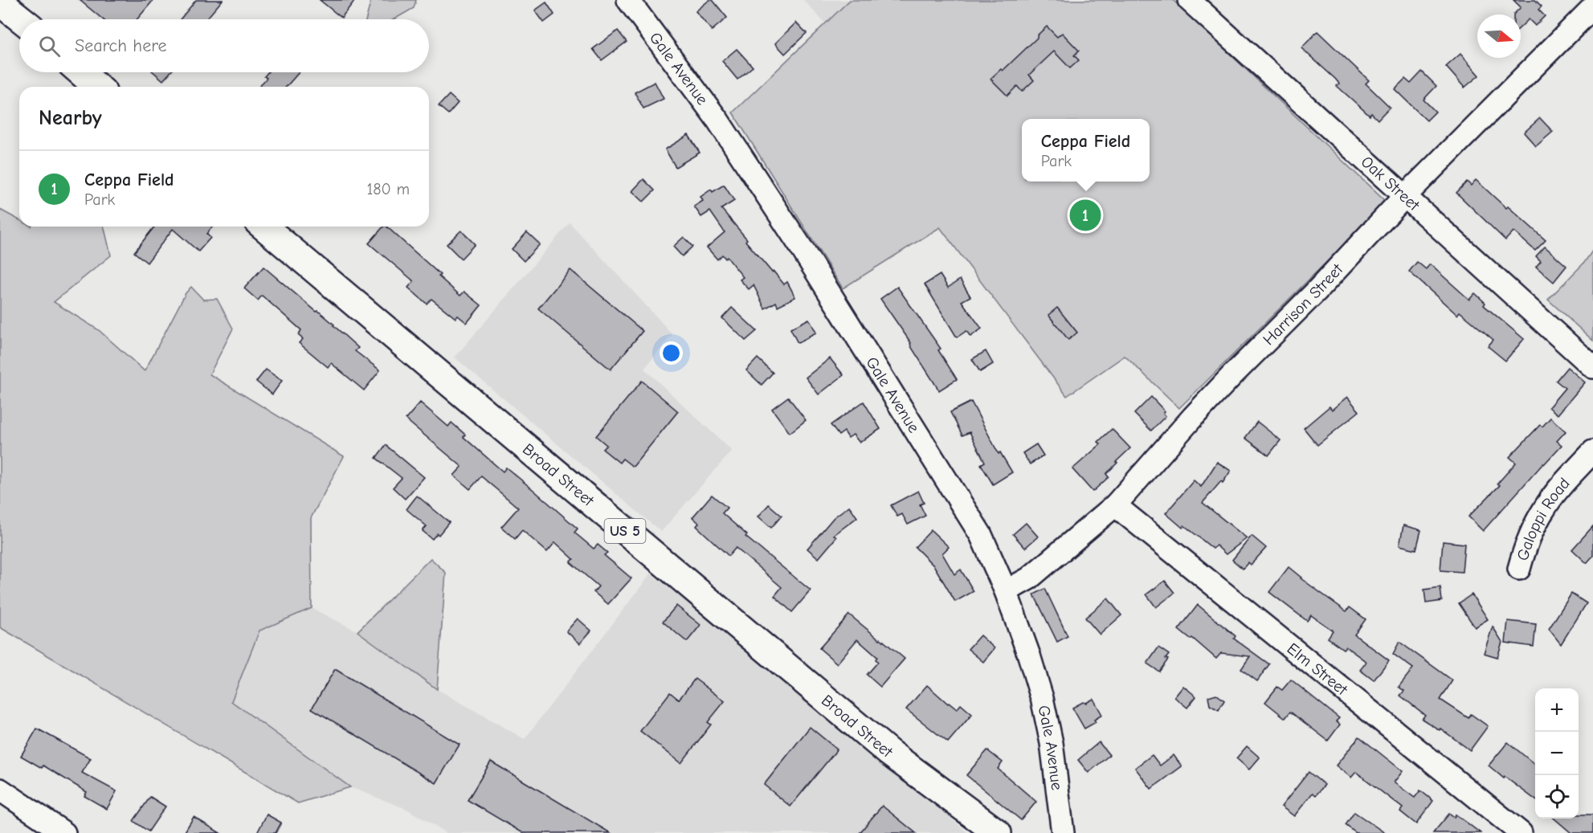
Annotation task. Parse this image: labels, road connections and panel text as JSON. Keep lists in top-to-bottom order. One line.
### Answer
{"streets":{"main road":["Broad Street","US 5"],"street":["Gale Avenue","Oak Street","Harrison Street","Galoppi Road","Elm Street"]},"crossings":[["Gale Avenue","Harrison Street"],["Oak Street","Harrison Street"],["Harrison Street","Elm Street"]],"north":"right","page":{"search":"Search here","heading":"Nearby","popup":["Ceppa Field","Park"],"list":[{"mark":"1","name":"Ceppa Field","note":"Park","value":"180 m"}],"pins":"1","map_buttons":["+","−"]}}
